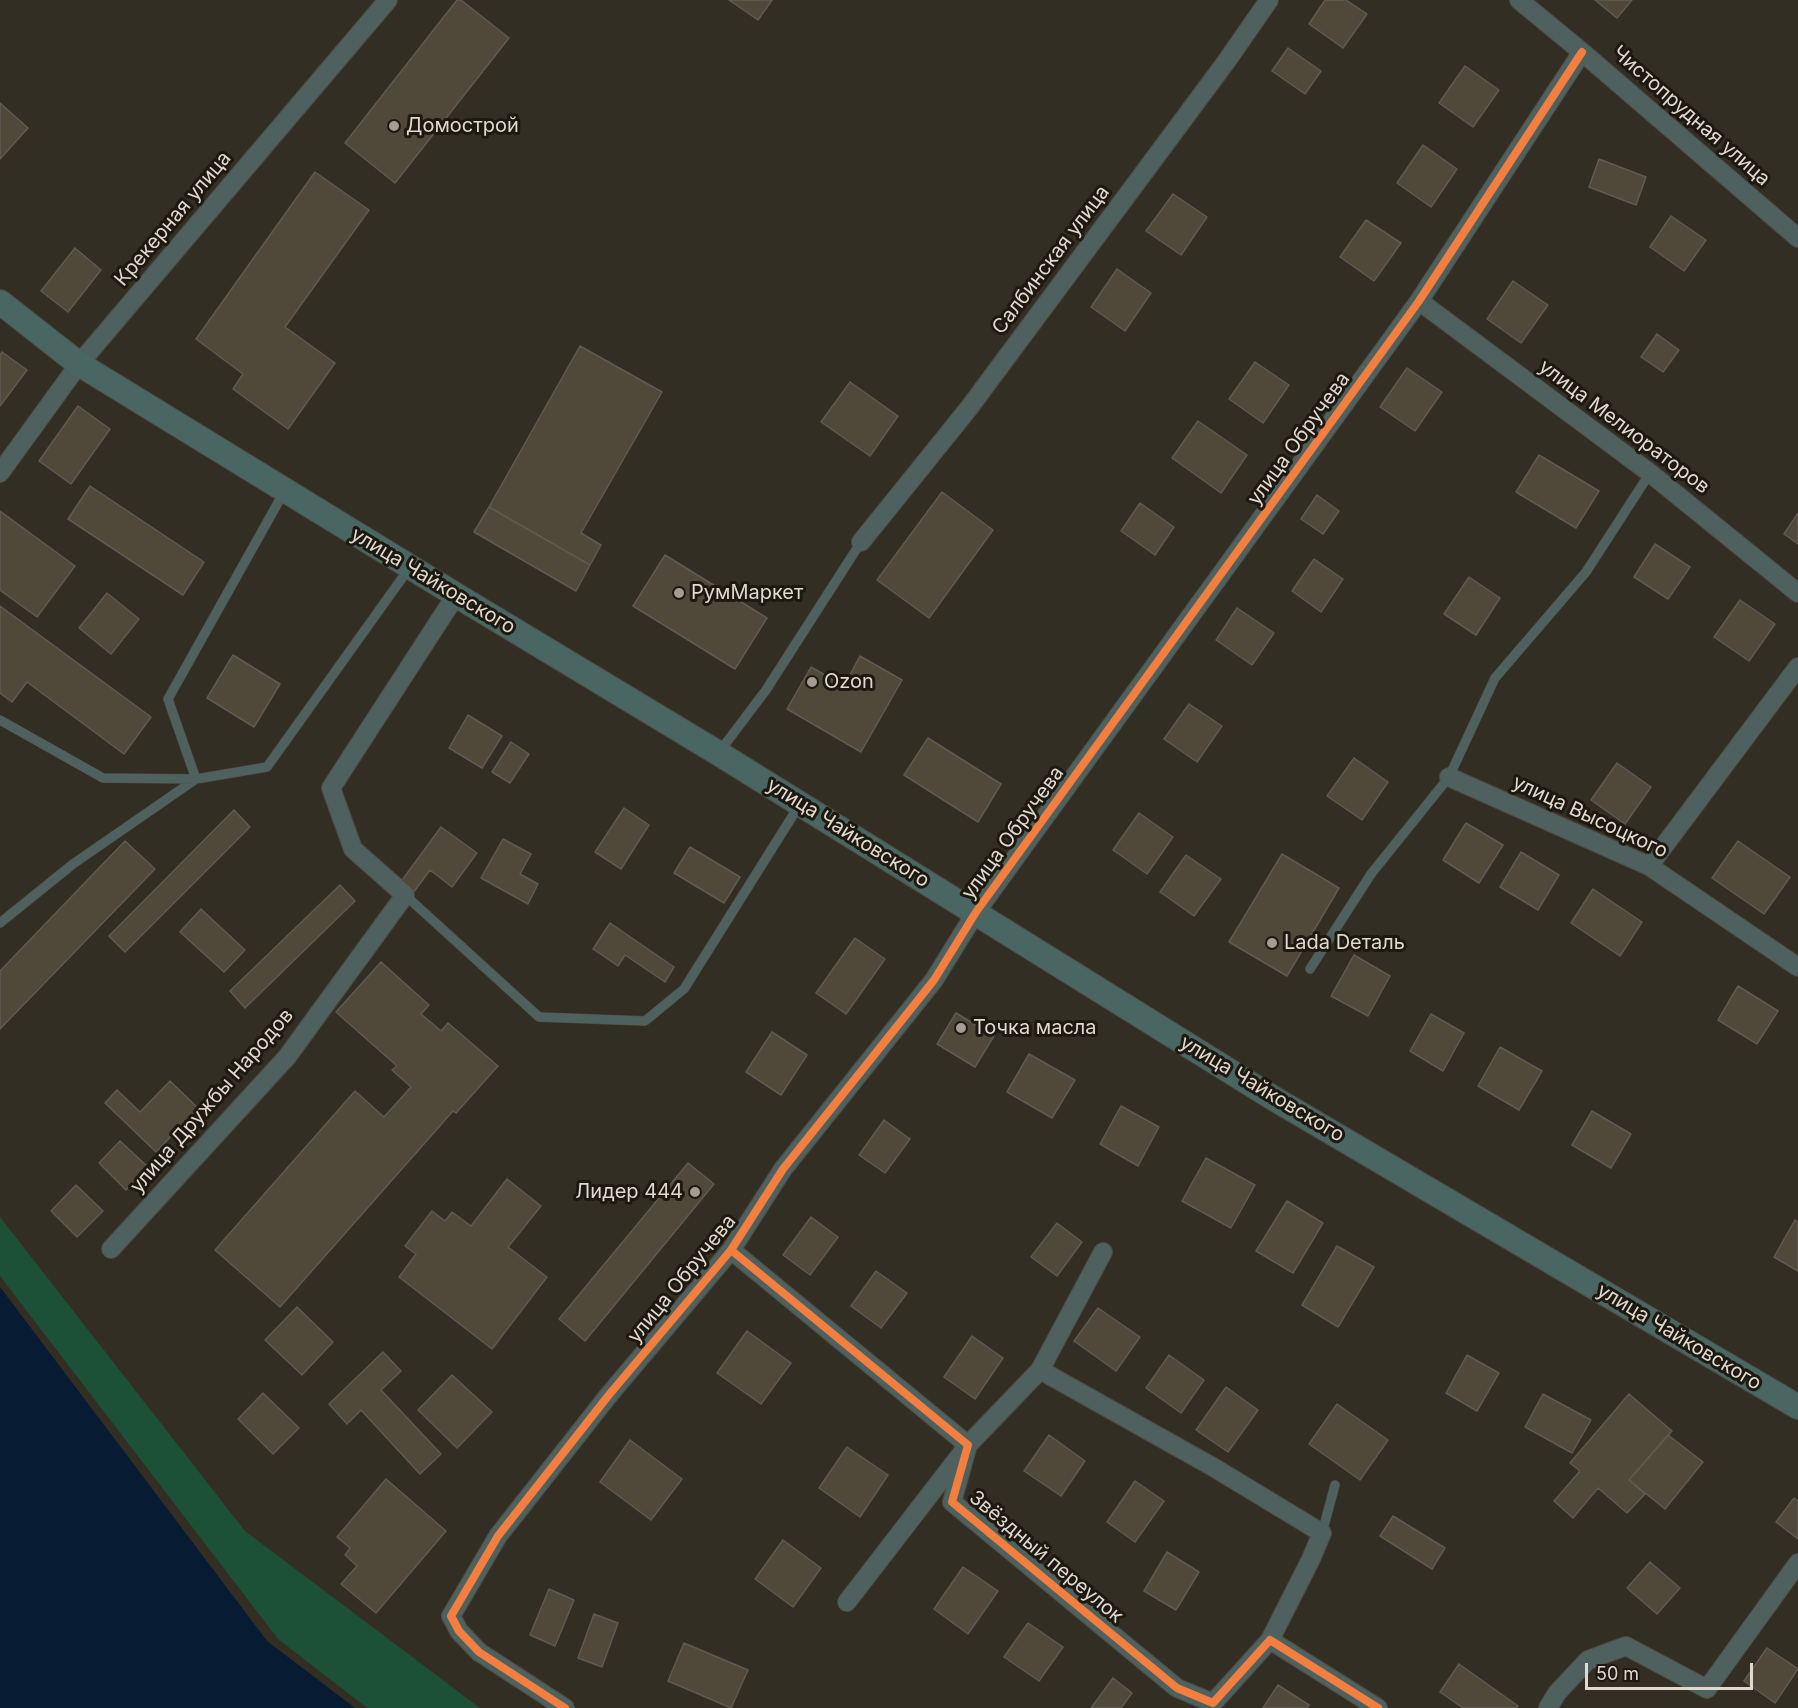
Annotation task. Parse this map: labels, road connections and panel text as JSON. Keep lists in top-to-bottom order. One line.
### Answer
{"streets":{"main road":["улица Чайковского"],"street":["Чистопрудная улица","Крекерная улица","Салбинская улица","улица Мелиораторов","улица Обручева","улица Высоцкого","улица Дружбы Народов","Звёздный переулок"]},"crossings":[["Чистопрудная улица","улица Обручева"],["Крекерная улица","улица Чайковского"],["улица Мелиораторов","улица Обручева"],["улица Обручева","улица Чайковского"]],"places":["Домострой","РумМаркет","Ozon","Lada Dеталь","Точка масла","Лидер 444"],"scale_bar":"50 m"}
